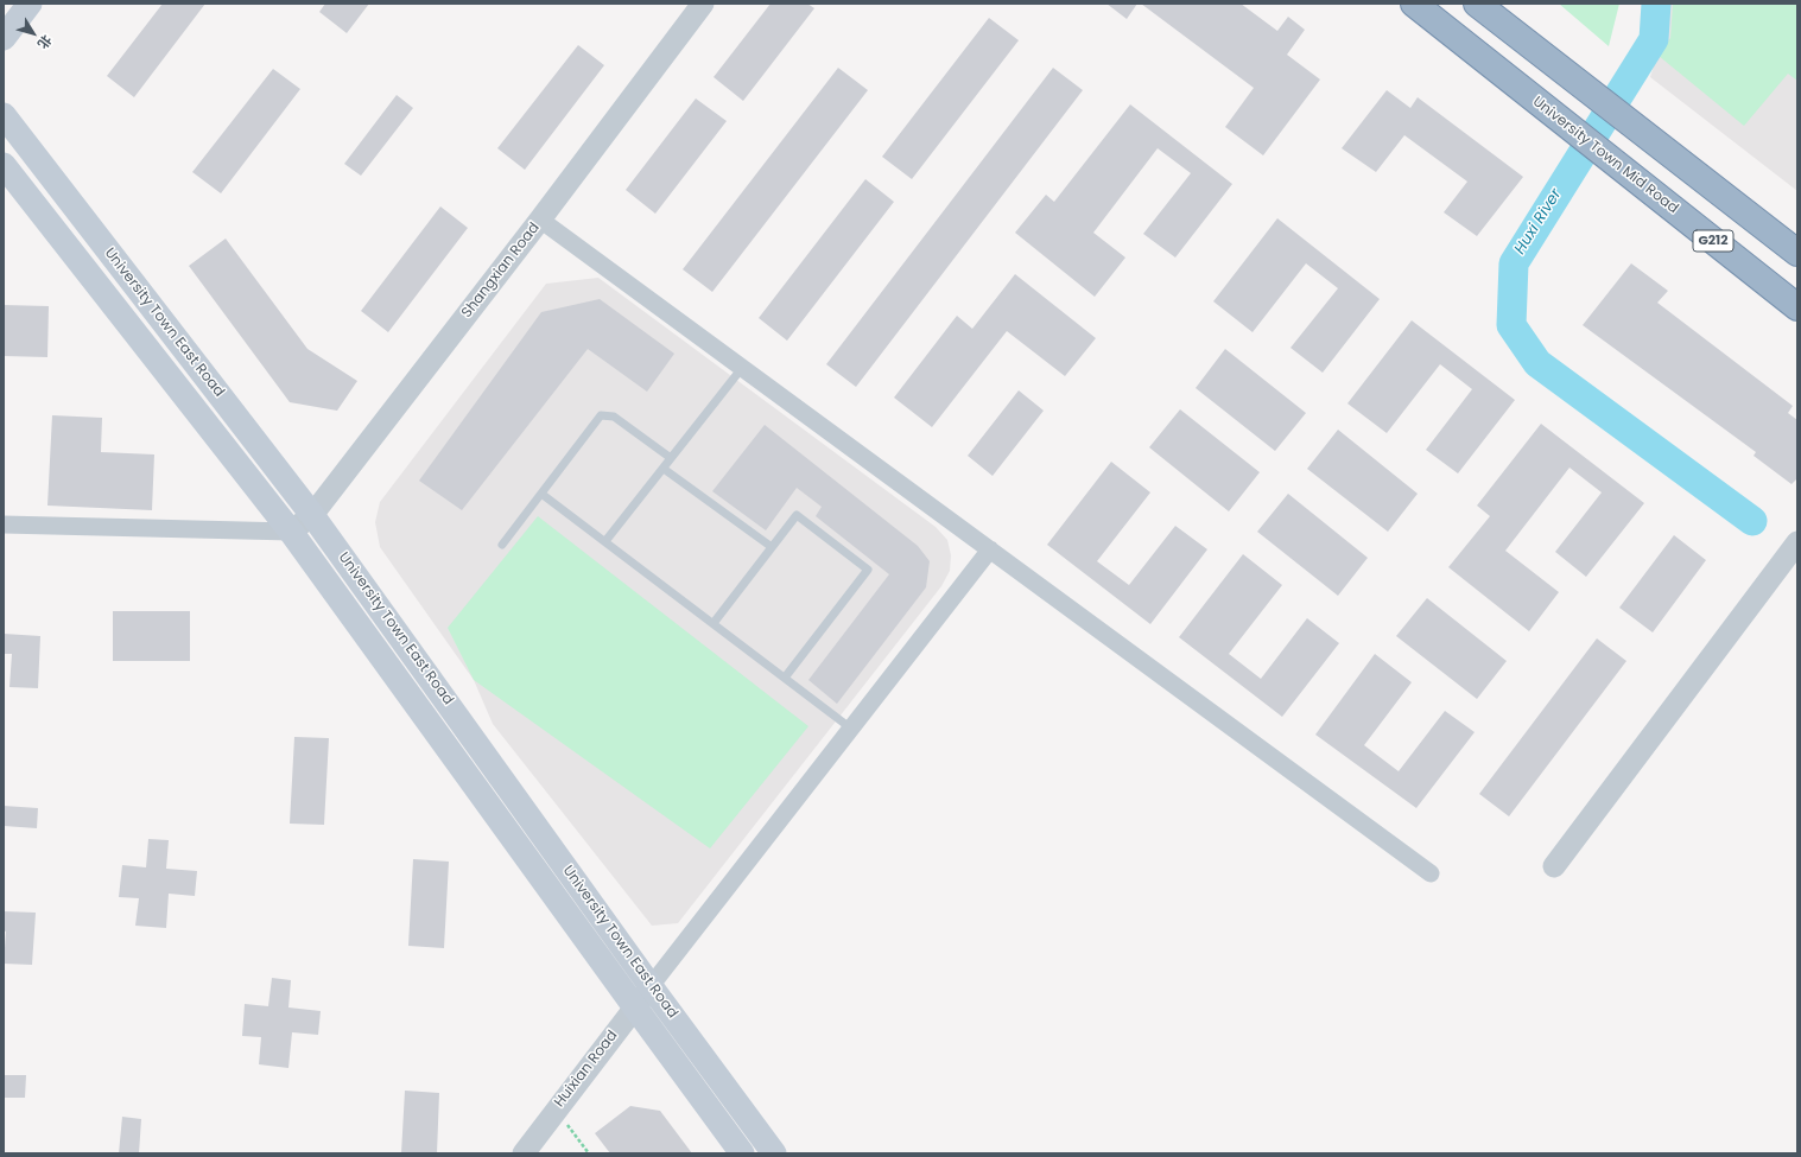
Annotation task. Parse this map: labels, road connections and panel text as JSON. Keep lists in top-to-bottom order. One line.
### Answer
{"streets":{"highway":["University Town Mid Road","G212"],"main road":["University Town East Road"],"street":["Shangxian Road","Huixian Road"]},"crossings":[["Shangxian Road","University Town East Road"],["University Town East Road","Huixian Road"]],"water":["Huxi River"],"north":"bottom right"}
